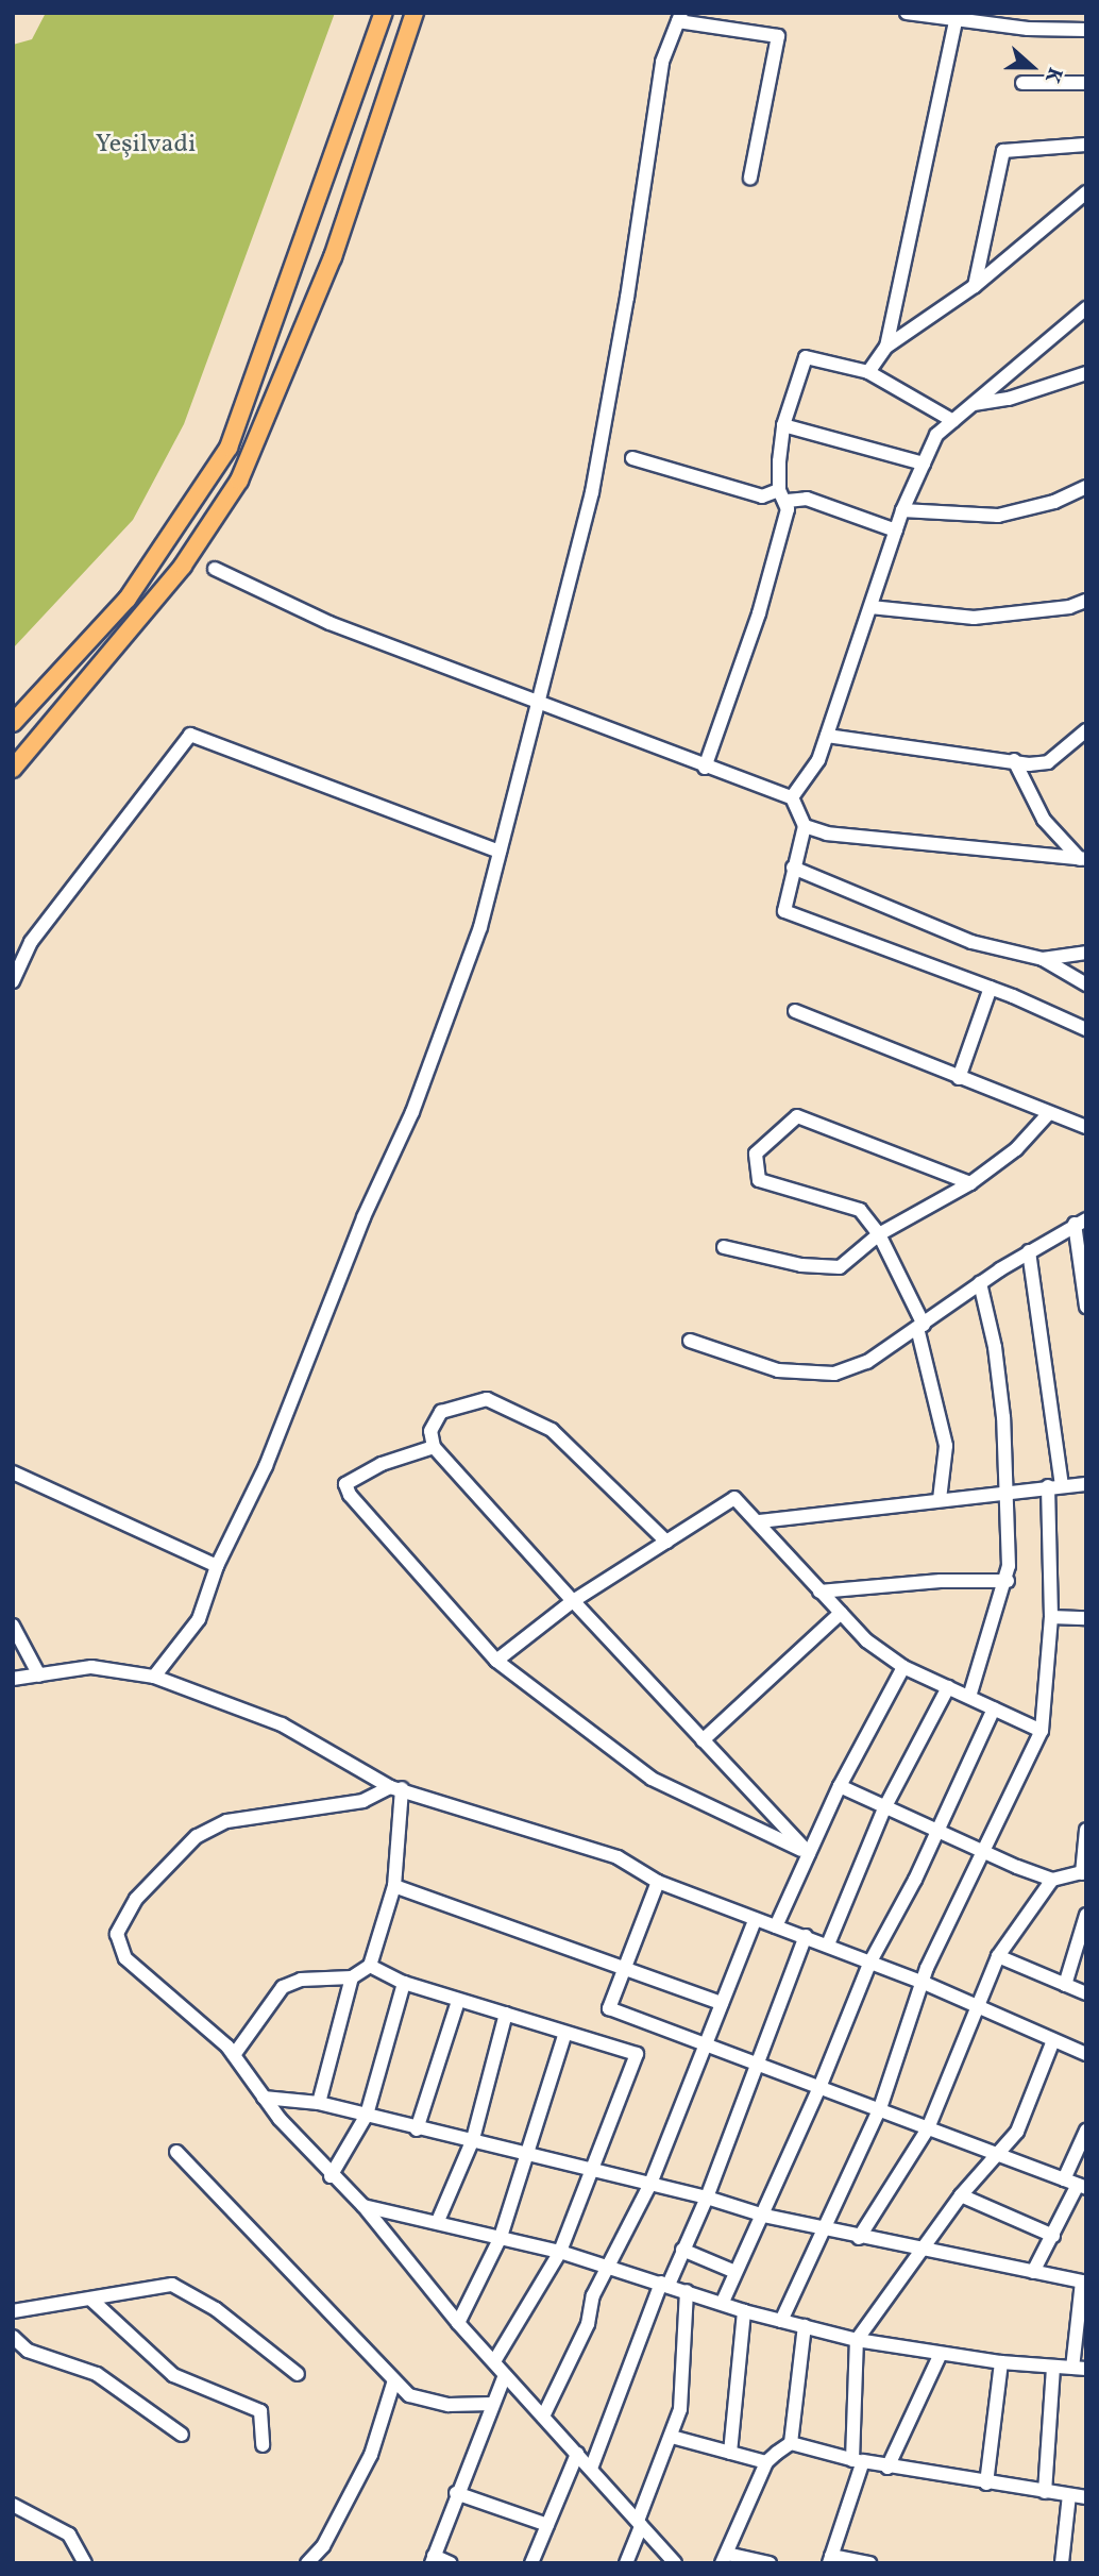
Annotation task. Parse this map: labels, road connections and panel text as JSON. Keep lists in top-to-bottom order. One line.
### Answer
{"parks":["Yeşilvadi"],"north":"right"}
